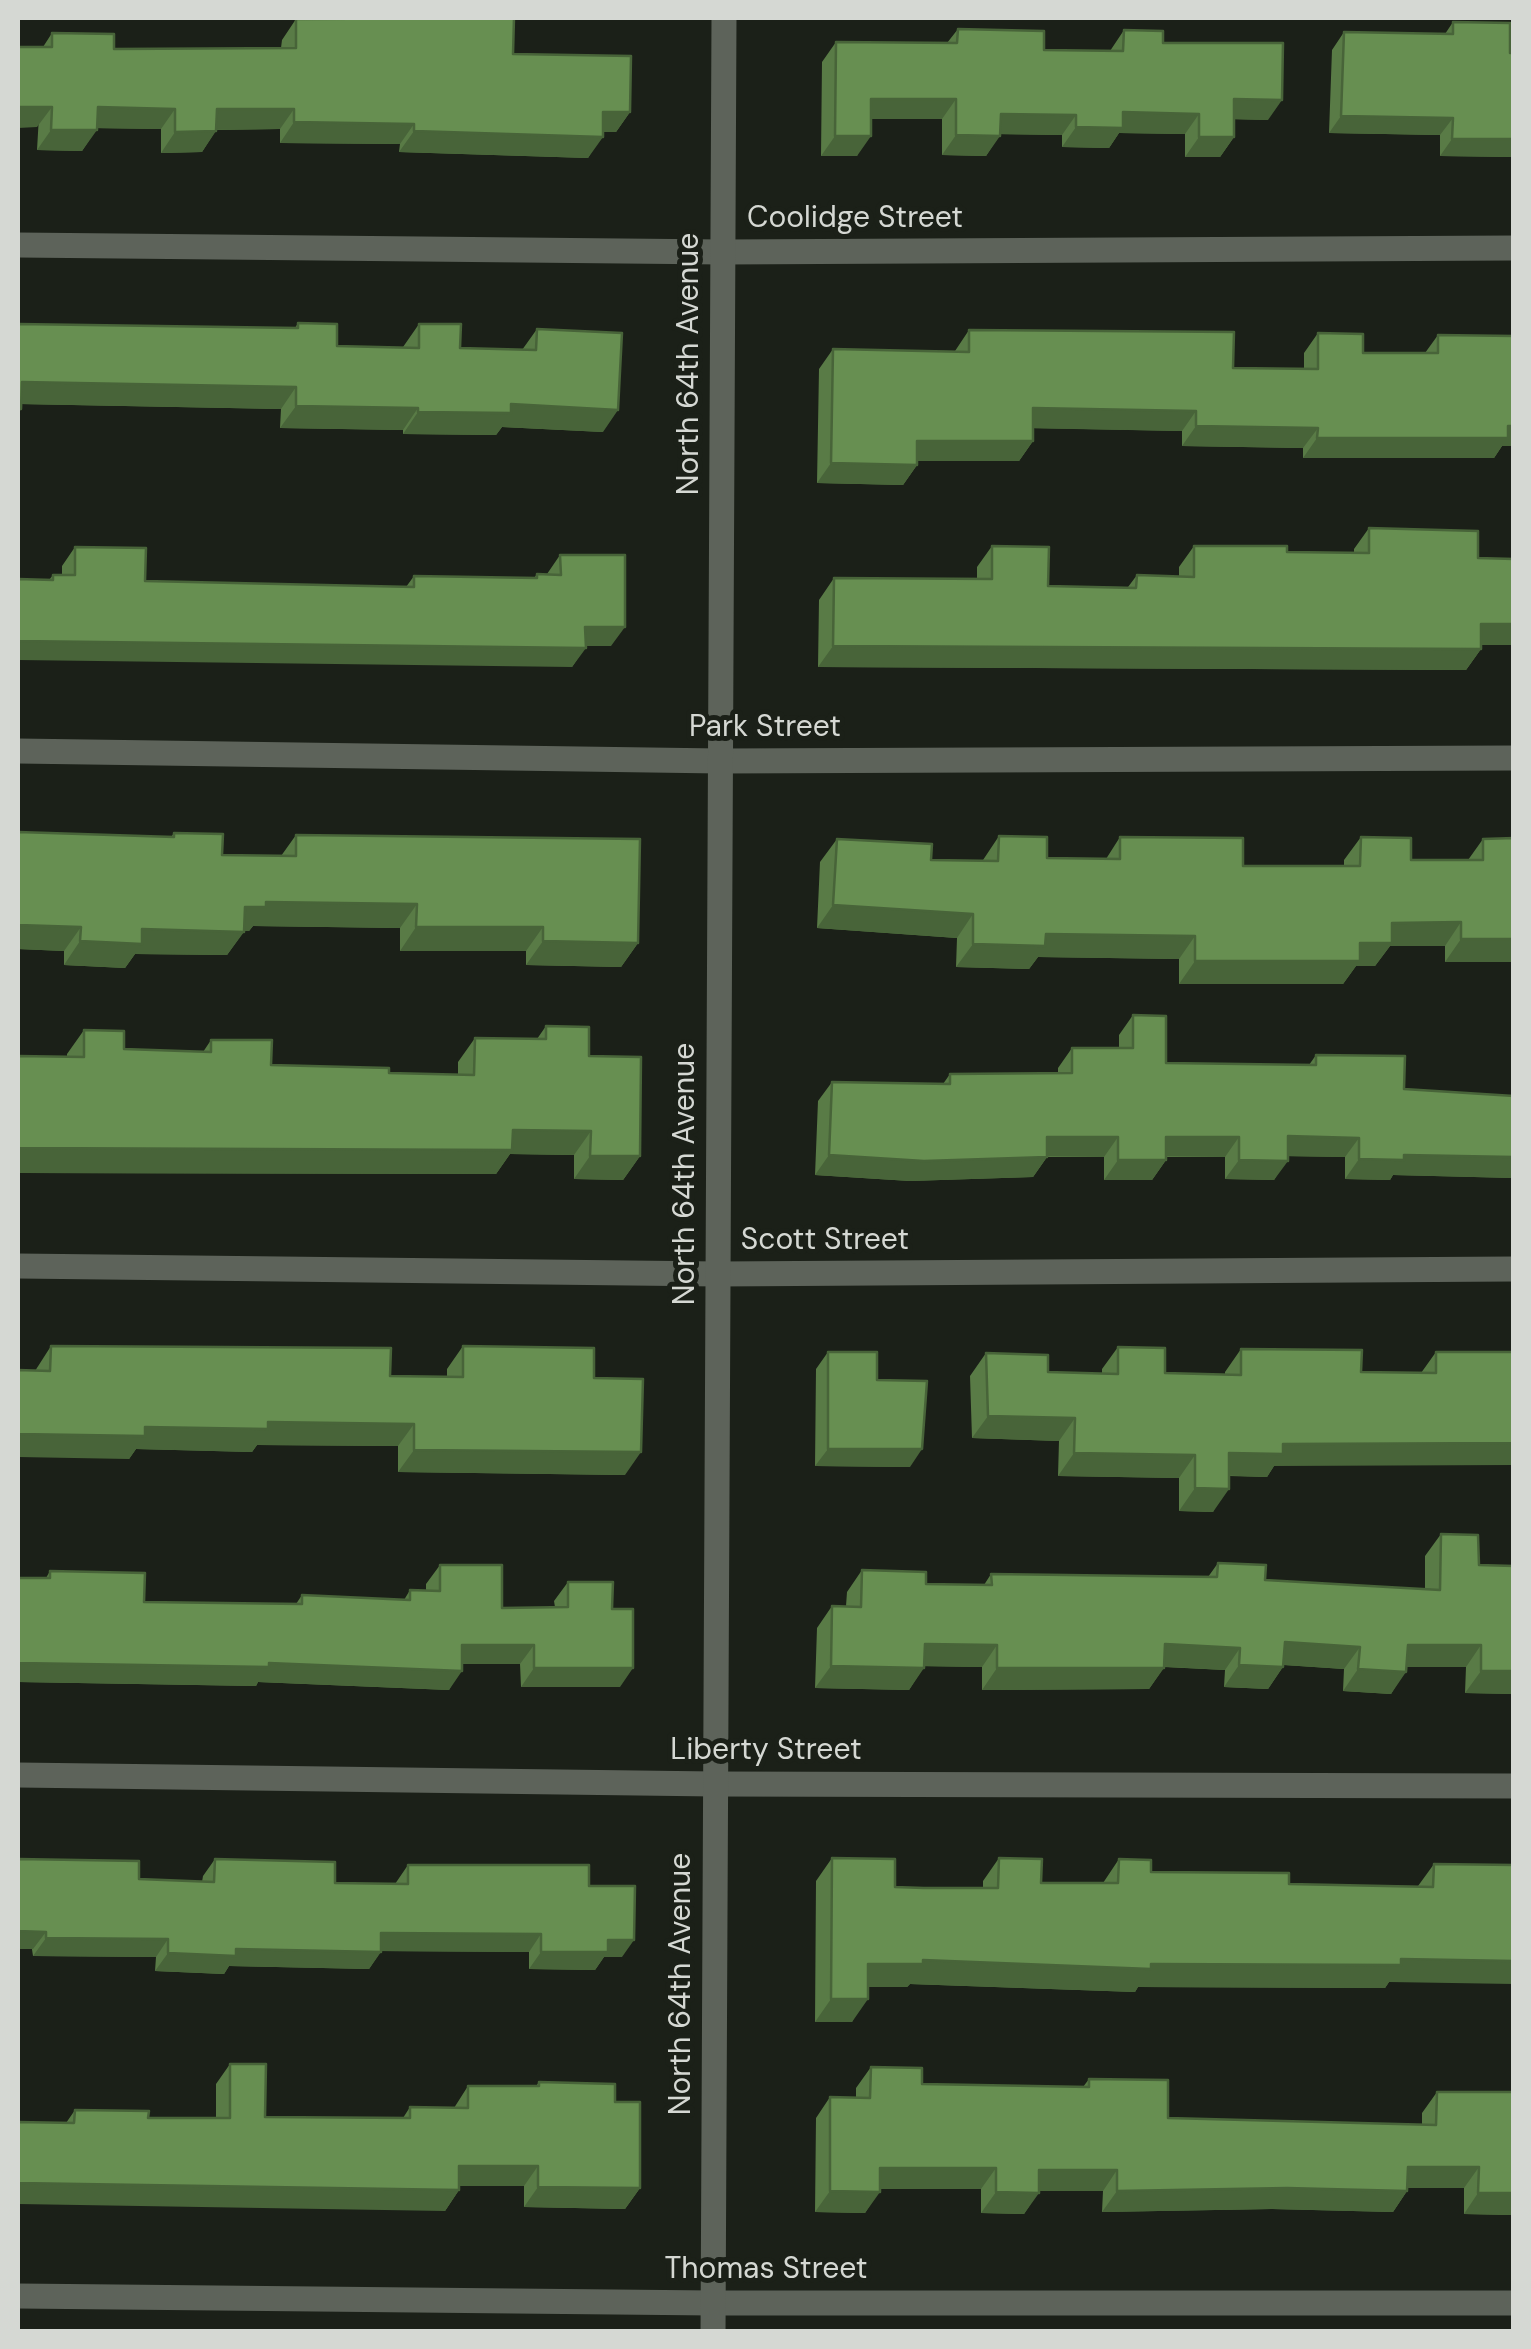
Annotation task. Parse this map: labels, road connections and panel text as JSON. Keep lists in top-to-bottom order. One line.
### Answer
{"streets":{"street":["Coolidge Street","North 64th Avenue","Park Street","Scott Street","Liberty Street","Thomas Street"]},"crossings":[["Coolidge Street","North 64th Avenue"],["North 64th Avenue","Park Street"],["North 64th Avenue","Scott Street"],["North 64th Avenue","Liberty Street"],["North 64th Avenue","Thomas Street"]]}
